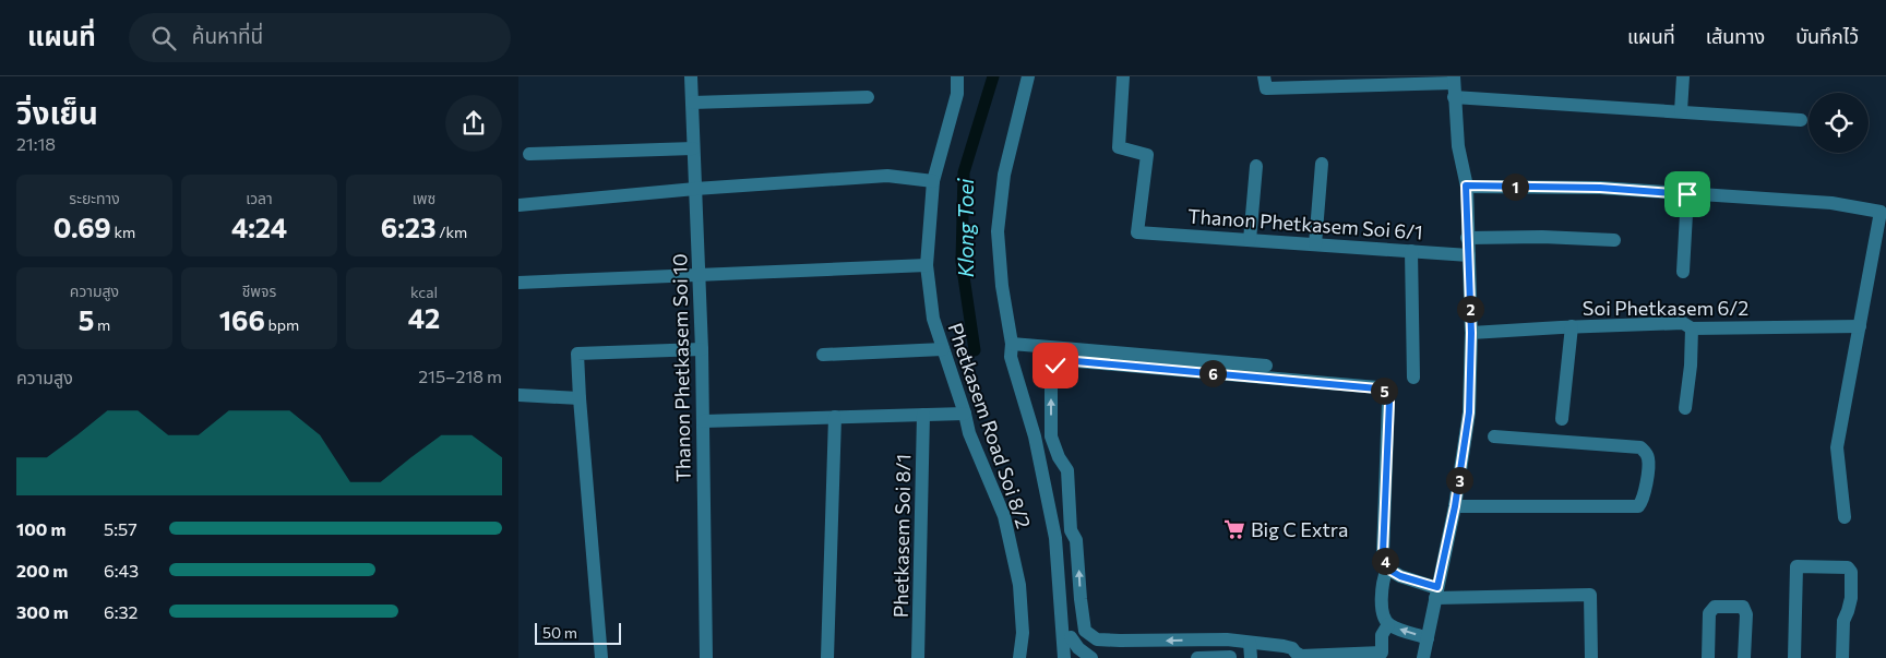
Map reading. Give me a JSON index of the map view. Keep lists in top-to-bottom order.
{
  "streets": {
    "street": [
      "Thanon Phetkasem Soi 6/1",
      "Soi Phetkasem 6/2",
      "Thanon Phetkasem Soi 10",
      "Phetkasem Road Soi 8/2",
      "Phetkasem Soi 8/1"
    ]
  },
  "water": ["Klong Toei"],
  "places": {
    "supermarket": ["Big C Extra"]
  },
  "scale_bar": "50 m",
  "page": {
    "header": "แผนที่",
    "search": "ค้นหาที่นี่",
    "nav": ["แผนที่", "เส้นทาง", "บันทึกไว้"],
    "heading": ["วิ่งเย็น", "21:18"],
    "stats": [
      ["ระยะทาง", "0.69 km"],
      ["เวลา", "4:24"],
      ["เพซ", "6:23 /km"],
      ["ความสูง", "5 m"],
      ["ชีพจร", "166 bpm"],
      ["kcal", "42"]
    ],
    "pins": [
      "1",
      "2",
      "6",
      "5",
      "3",
      "4"
    ],
    "chart": ["ความสูง", "215–218 m"],
    "list": [
      {
        "name": "100 m",
        "note": "5:57"
      },
      {
        "name": "200 m",
        "note": "6:43"
      },
      {
        "name": "300 m",
        "note": "6:32"
      }
    ],
    "scale": "50 m"
  }
}
